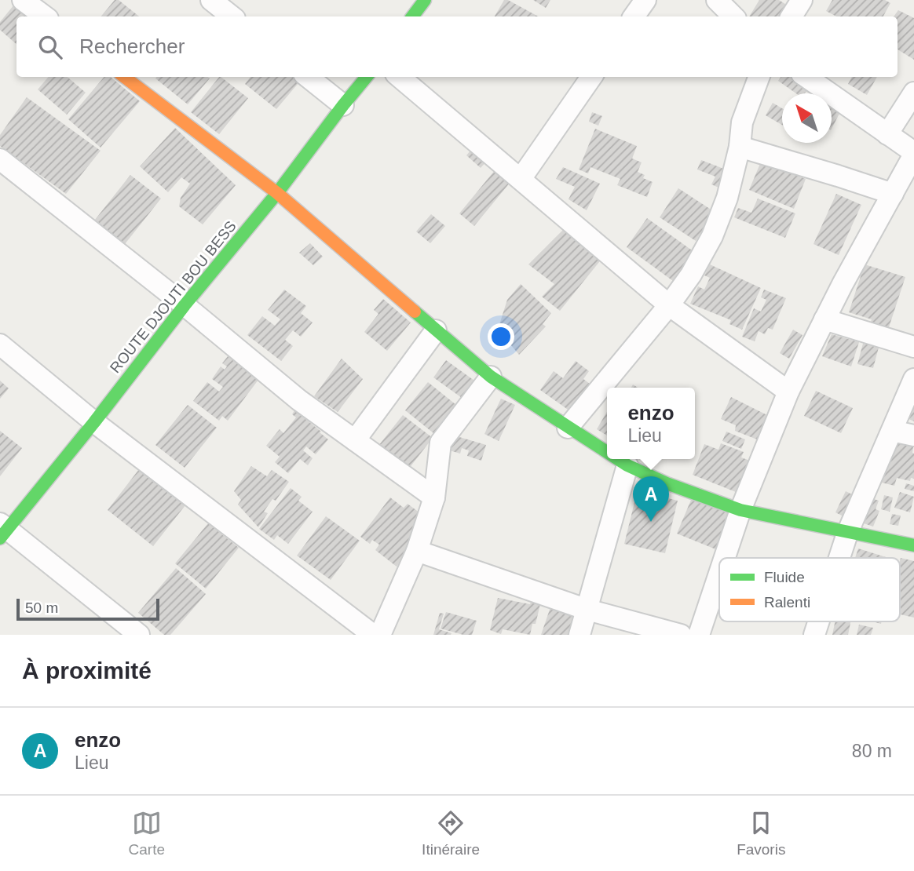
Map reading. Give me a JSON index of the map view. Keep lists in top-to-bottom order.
{
  "streets": {
    "street": ["ROUTE DJOUTI BOU BESS"]
  },
  "legend": ["Fluide", "Ralenti"],
  "scale_bar": "50 m",
  "north": "top left",
  "page": {
    "search": "Rechercher",
    "popup": ["enzo", "Lieu"],
    "pins": "A",
    "scale": "50 m",
    "heading": "À proximité",
    "list": [
      {
        "mark": "A",
        "name": "enzo",
        "note": "Lieu",
        "value": "80 m"
      }
    ],
    "nav": ["Carte", "Itinéraire", "Favoris"]
  }
}
